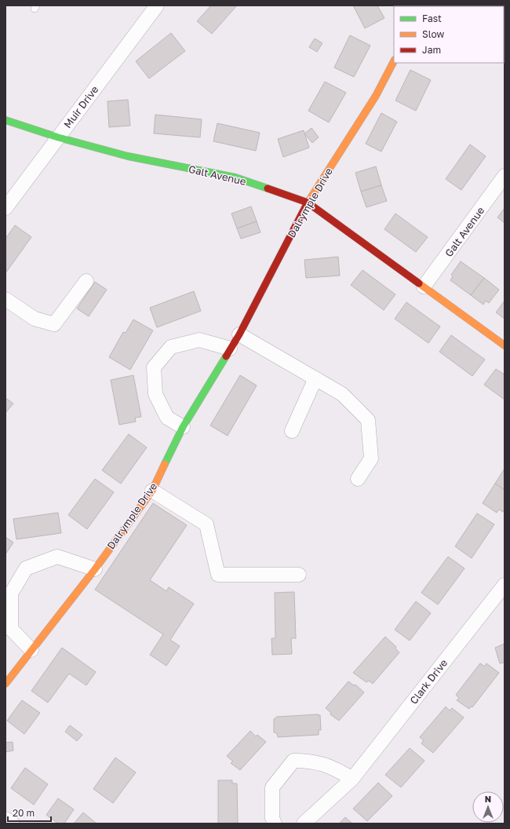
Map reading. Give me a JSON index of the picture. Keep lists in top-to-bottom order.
{
  "streets": {
    "street": [
      "Muir Drive",
      "Galt Avenue",
      "Dalrymple Drive",
      "Clark Drive"
    ]
  },
  "crossings": [
    ["Muir Drive", "Galt Avenue"],
    ["Galt Avenue", "Dalrymple Drive"]
  ],
  "legend": ["Fast", "Slow", "Jam"],
  "scale_bar": "20 m",
  "north": "top"
}
